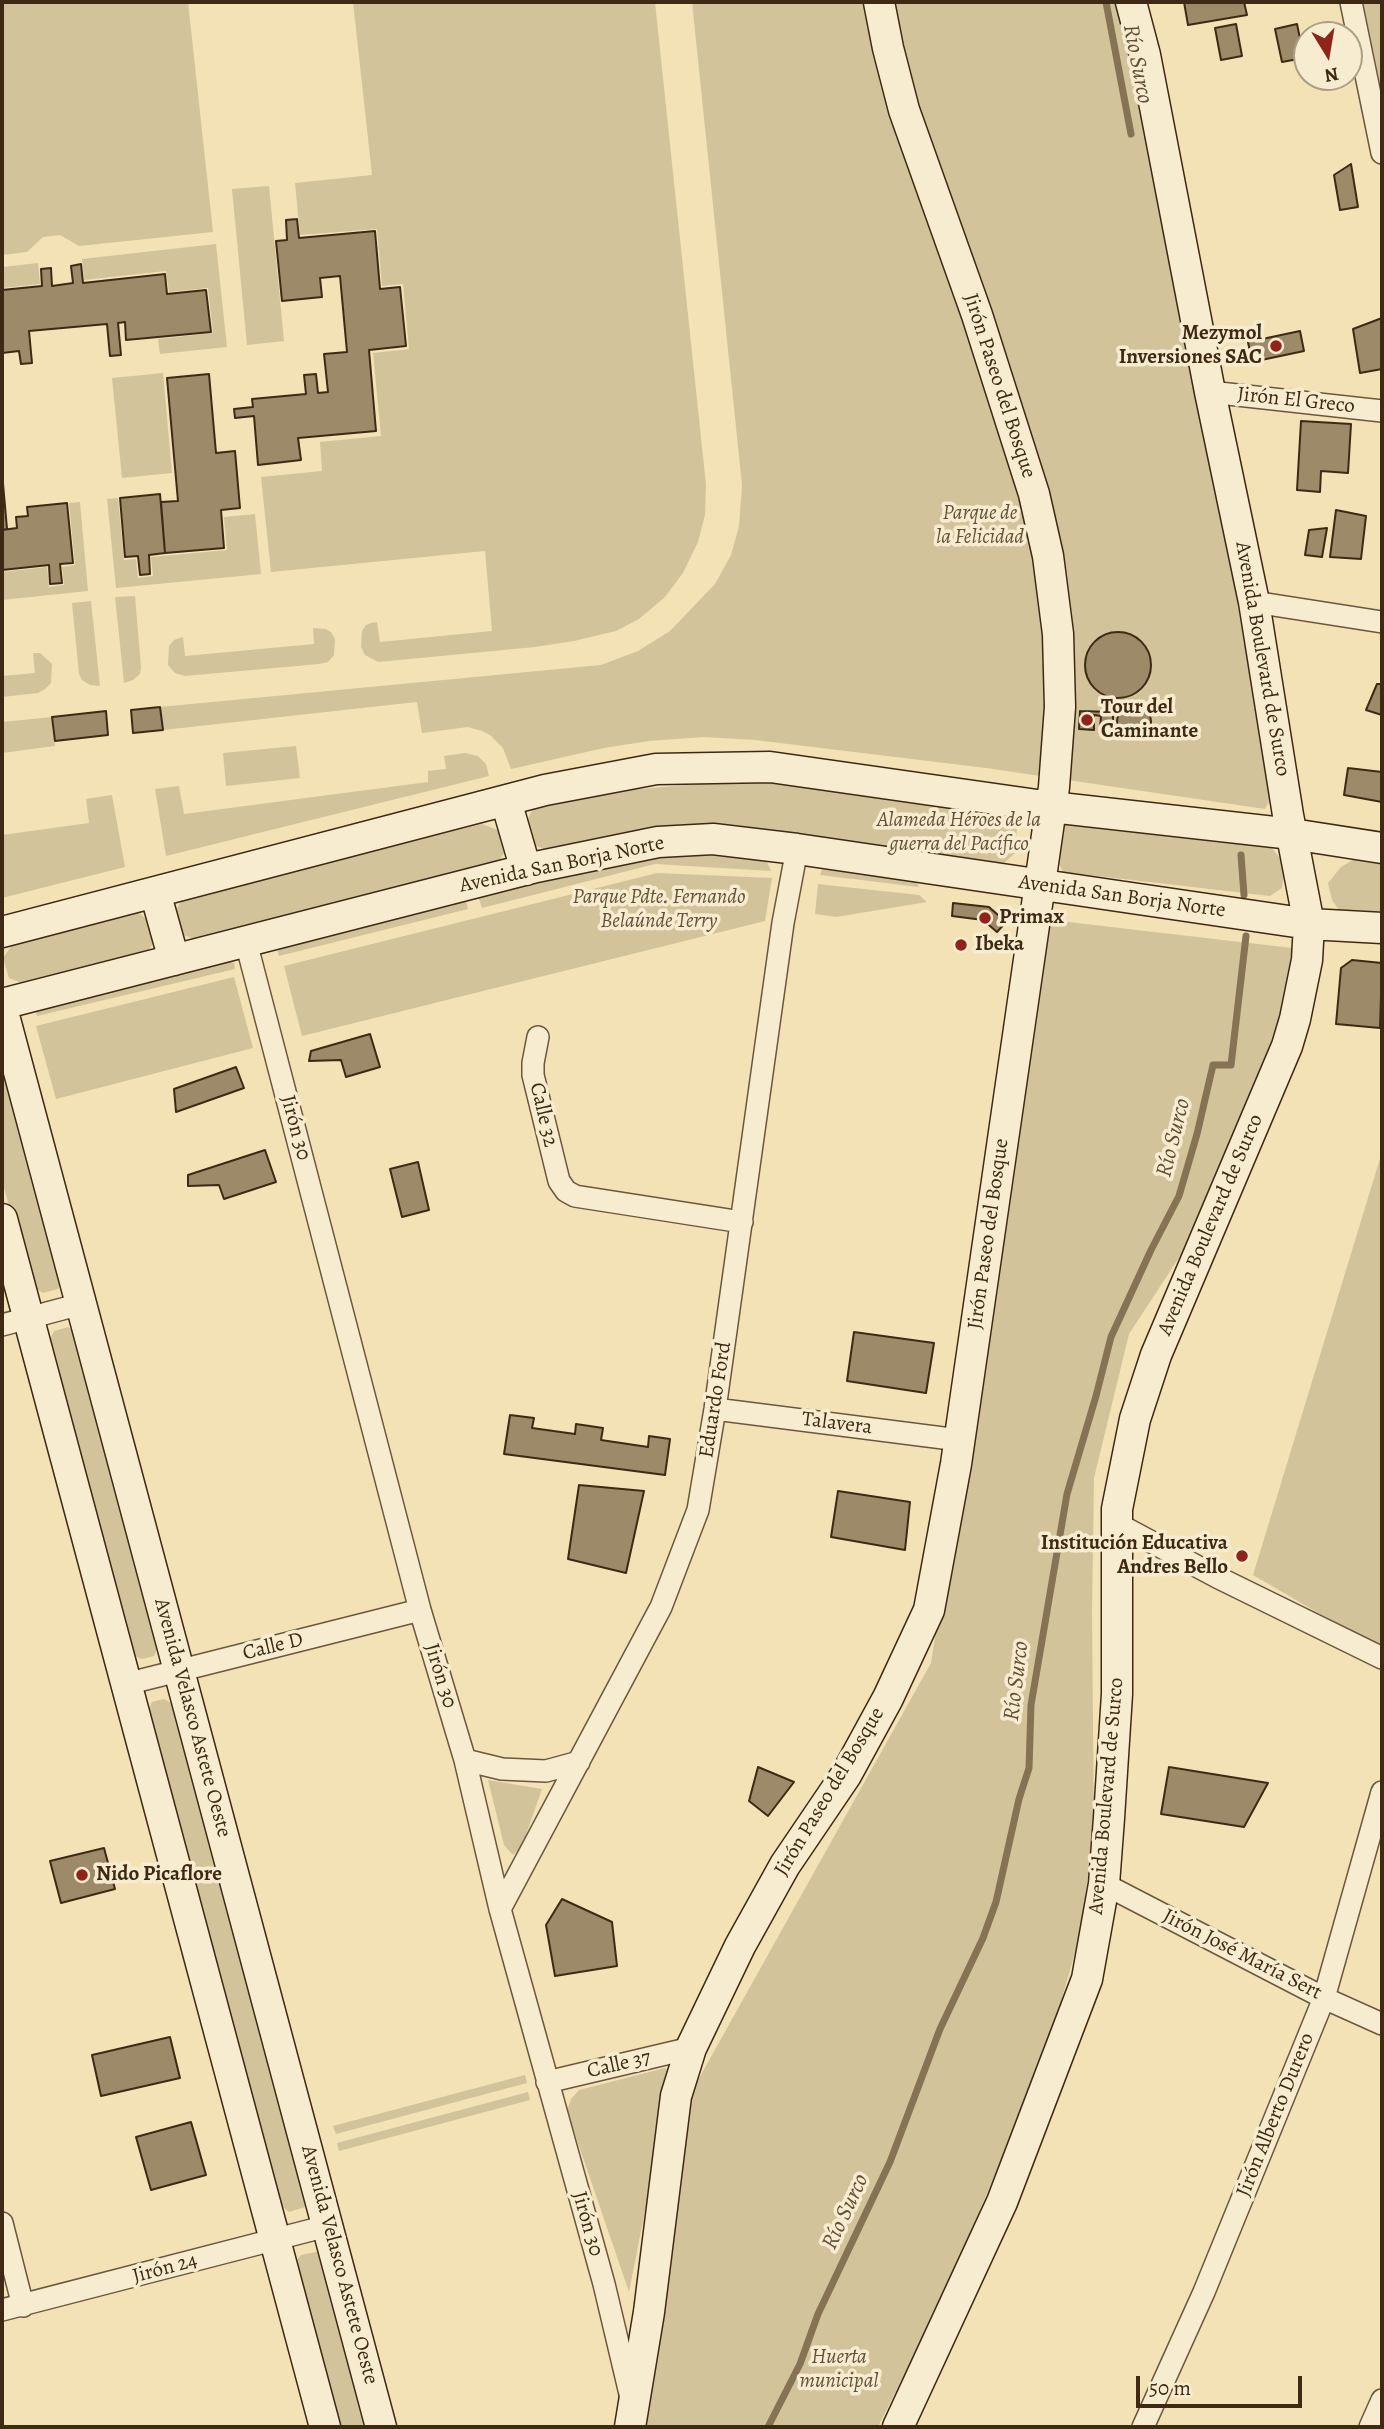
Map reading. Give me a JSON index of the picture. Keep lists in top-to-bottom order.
{
  "streets": {
    "street": [
      "Jirón Paseo del Bosque",
      "Jirón El Greco",
      "Avenida Boulevard de Surco",
      "Avenida San Borja Norte",
      "Calle 32",
      "Jirón 30",
      "Eduardo Ford",
      "Talavera",
      "Calle D",
      "Avenida Velasco Astete Oeste",
      "Jirón José María Sert",
      "Calle 37",
      "Jirón Alberto Durero",
      "Jirón 24"
    ]
  },
  "crossings": [
    ["Jirón Paseo del Bosque", "Avenida San Borja Norte"],
    ["Jirón Paseo del Bosque", "Jirón 30"],
    ["Jirón Paseo del Bosque", "Talavera"],
    ["Jirón Paseo del Bosque", "Calle 37"],
    ["Jirón El Greco", "Avenida Boulevard de Surco"],
    ["Avenida Boulevard de Surco", "Avenida San Borja Norte"],
    ["Avenida Boulevard de Surco", "Jirón José María Sert"],
    ["Avenida San Borja Norte", "Jirón 30"],
    ["Avenida San Borja Norte", "Eduardo Ford"],
    ["Avenida San Borja Norte", "Avenida Velasco Astete Oeste"],
    ["Calle 32", "Eduardo Ford"],
    ["Jirón 30", "Eduardo Ford"],
    ["Jirón 30", "Calle D"],
    ["Jirón 30", "Calle 37"],
    ["Eduardo Ford", "Talavera"],
    ["Calle D", "Avenida Velasco Astete Oeste"],
    ["Avenida Velasco Astete Oeste", "Jirón 24"],
    ["Jirón José María Sert", "Jirón Alberto Durero"]
  ],
  "water": ["Río Surco"],
  "parks": [
    "Parque de la Felicidad",
    "Alameda Héroes de la guerra del Pacífico",
    "Parque Pdte. Fernando Belaúnde Terry",
    "Huerta municipal"
  ],
  "places": [
    "Mezymol Inversiones SAC",
    "Tour del Caminante",
    "Primax",
    "Ibeka",
    "Institución Educativa Andres Bello",
    "Nido Picaflore"
  ],
  "scale_bar": "50 m",
  "north": "bottom"
}
